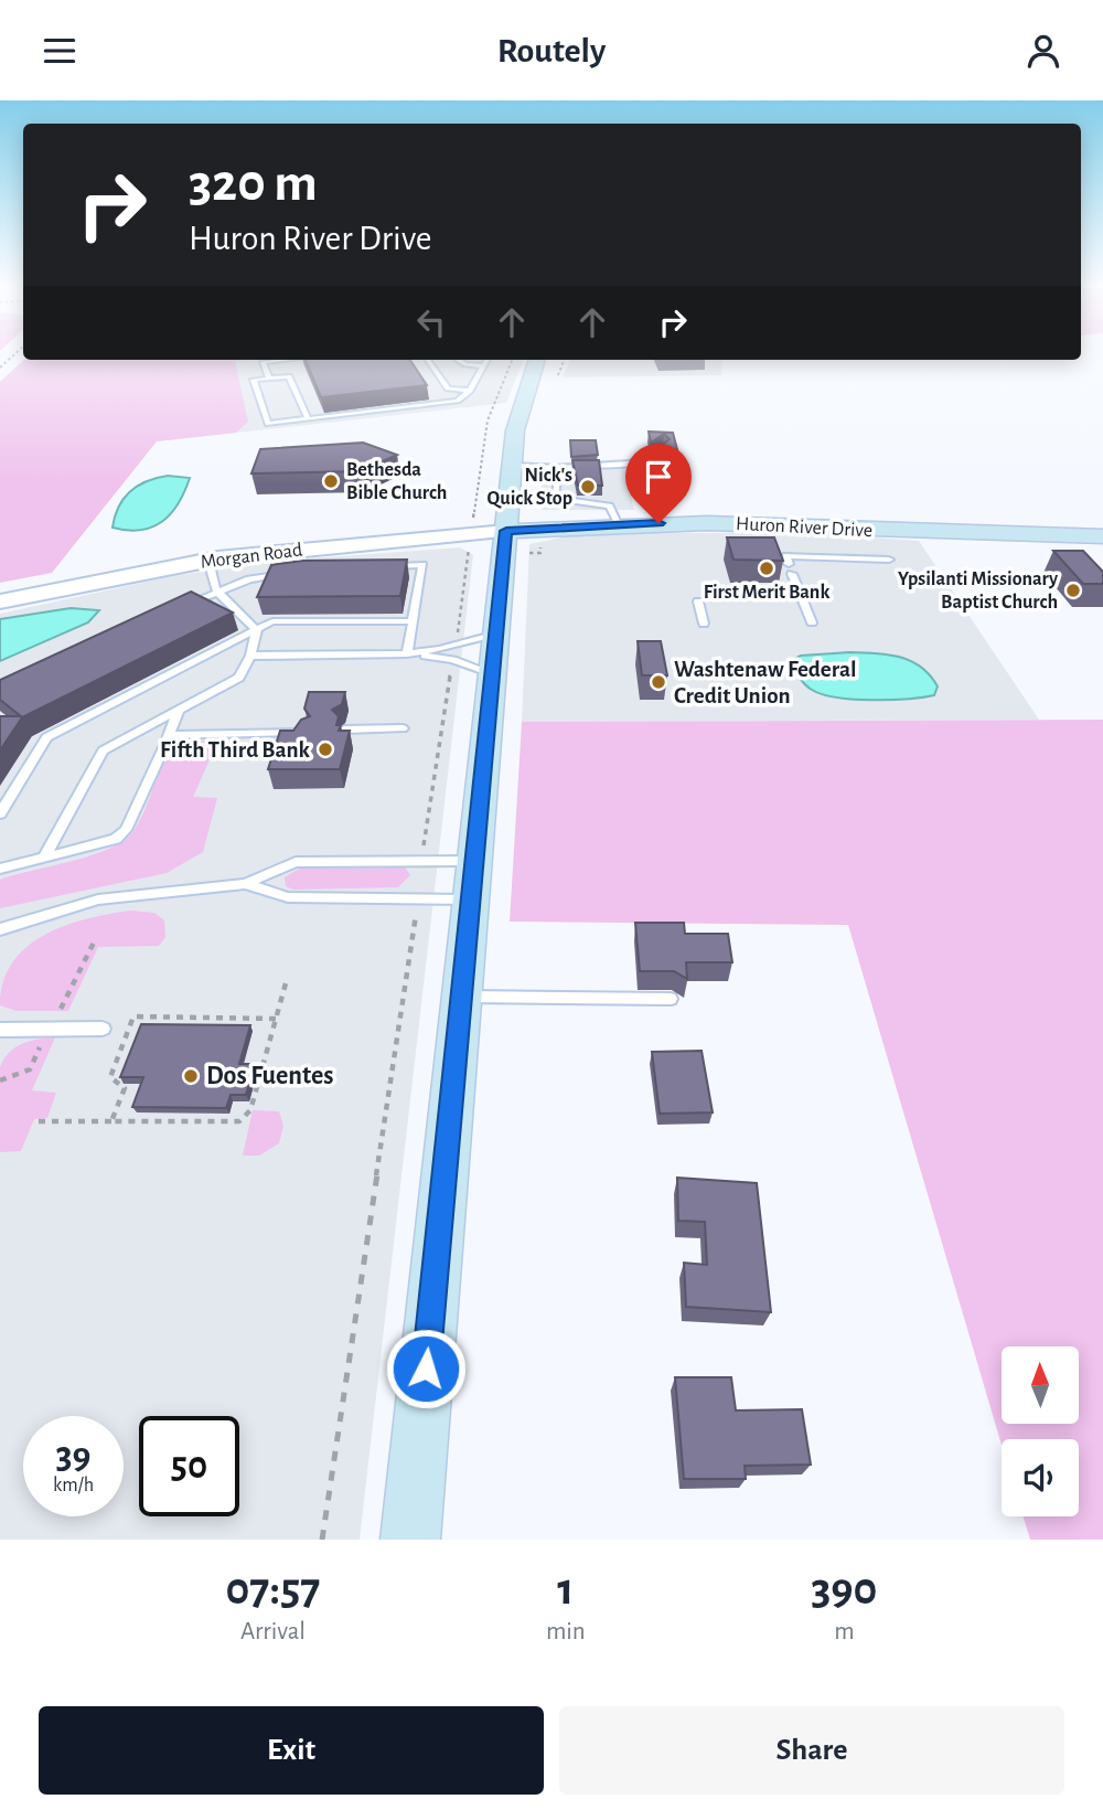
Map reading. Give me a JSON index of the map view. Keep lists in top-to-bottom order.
{
  "streets": {
    "main road": ["Huron River Drive"],
    "street": ["Morgan Road"]
  },
  "crossings": [
    ["Huron River Drive", "Morgan Road"]
  ],
  "places": [
    "Bethesda Bible Church",
    "Nick's Quick Stop",
    "First Merit Bank",
    "Ypsilanti Missionary Baptist Church",
    "Washtenaw Federal Credit Union",
    "Fifth Third Bank",
    "Dos Fuentes"
  ],
  "north": "top",
  "page": {
    "header": "Routely",
    "turn": ["320 m", "Huron River Drive"],
    "speed": "39 km/h",
    "limit": "50",
    "eta": [
      "07:57",
      "Arrival",
      "1",
      "min",
      "390",
      "m"
    ],
    "buttons": ["Exit", "Share"]
  }
}
